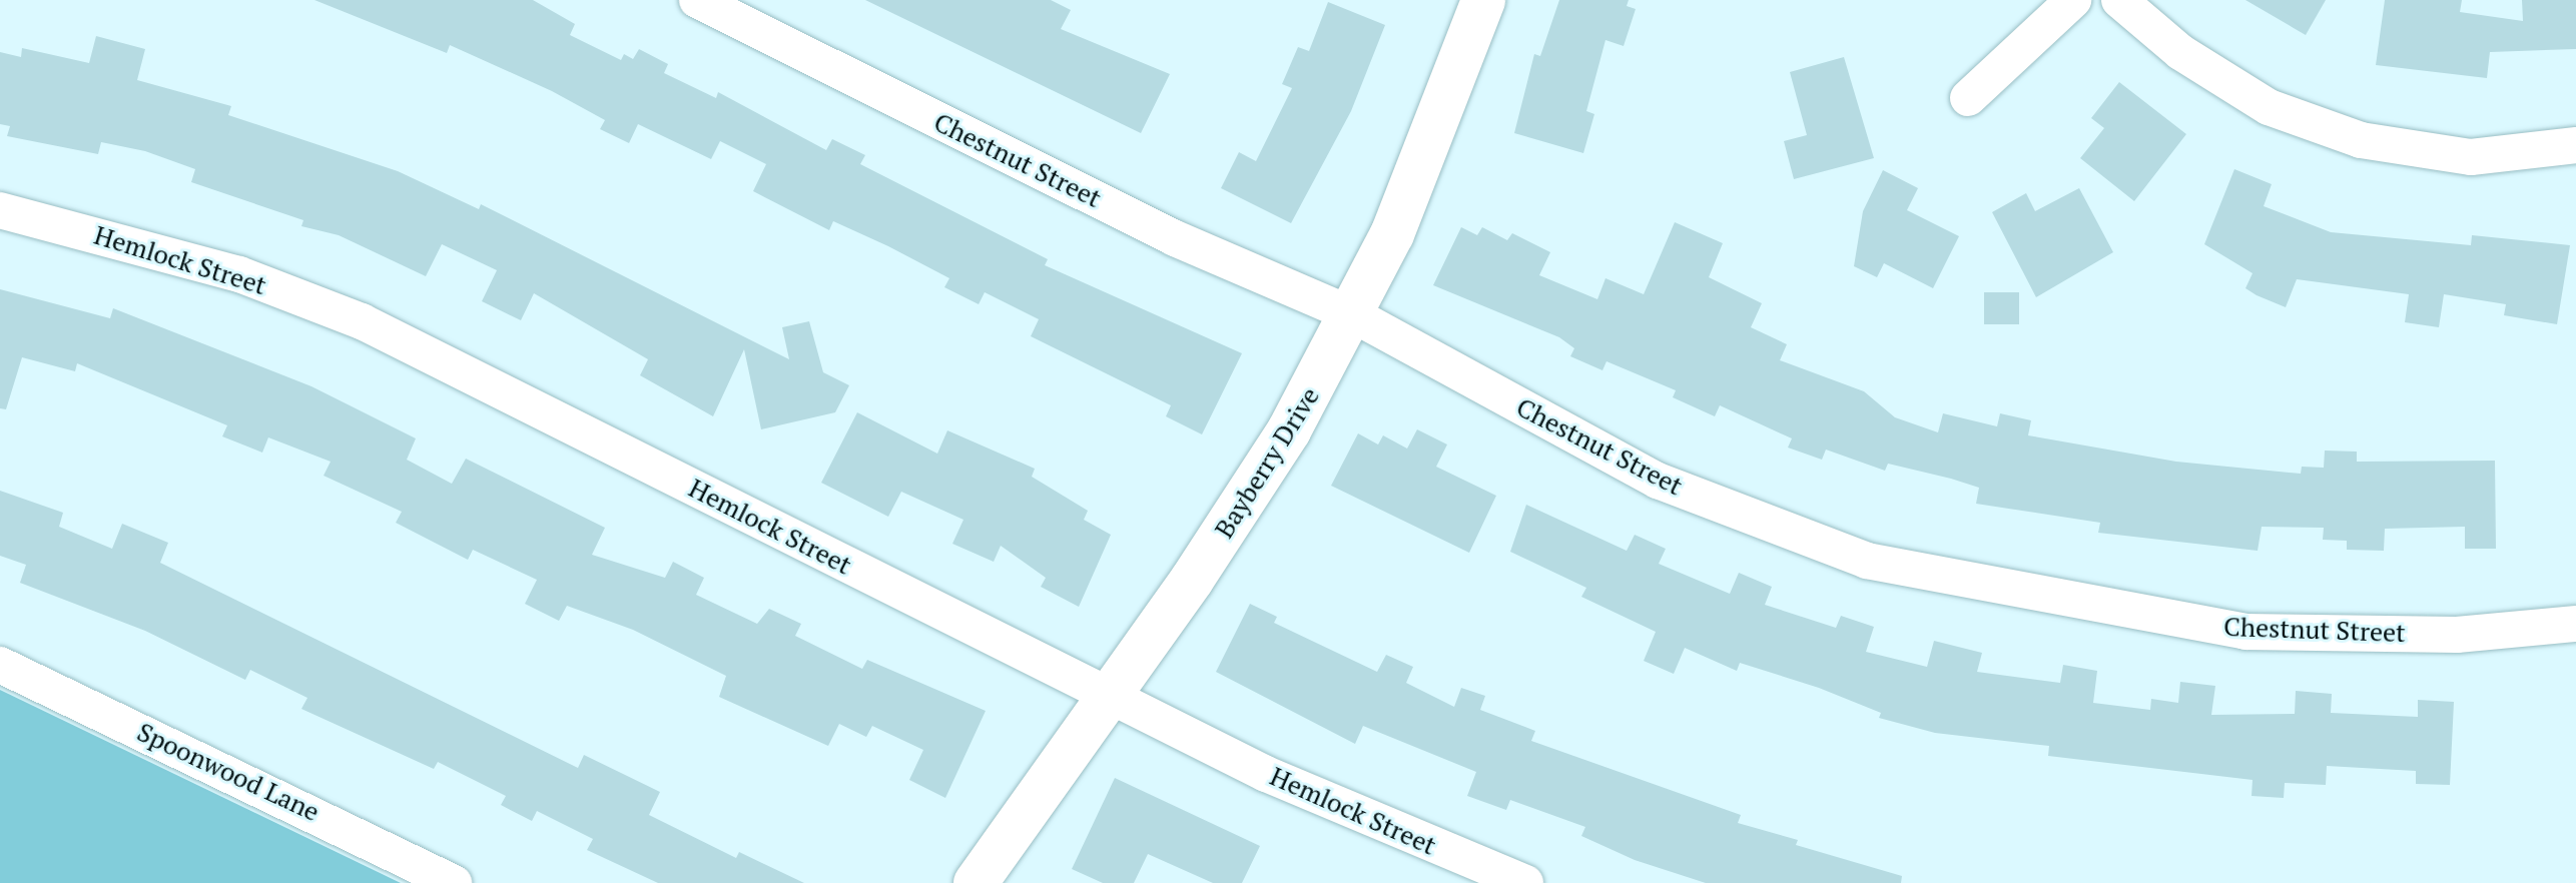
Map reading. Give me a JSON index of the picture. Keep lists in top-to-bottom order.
{
  "streets": {
    "street": [
      "Chestnut Street",
      "Hemlock Street",
      "Bayberry Drive",
      "Spoonwood Lane"
    ]
  },
  "crossings": [
    ["Chestnut Street", "Bayberry Drive"],
    ["Hemlock Street", "Bayberry Drive"]
  ]
}
